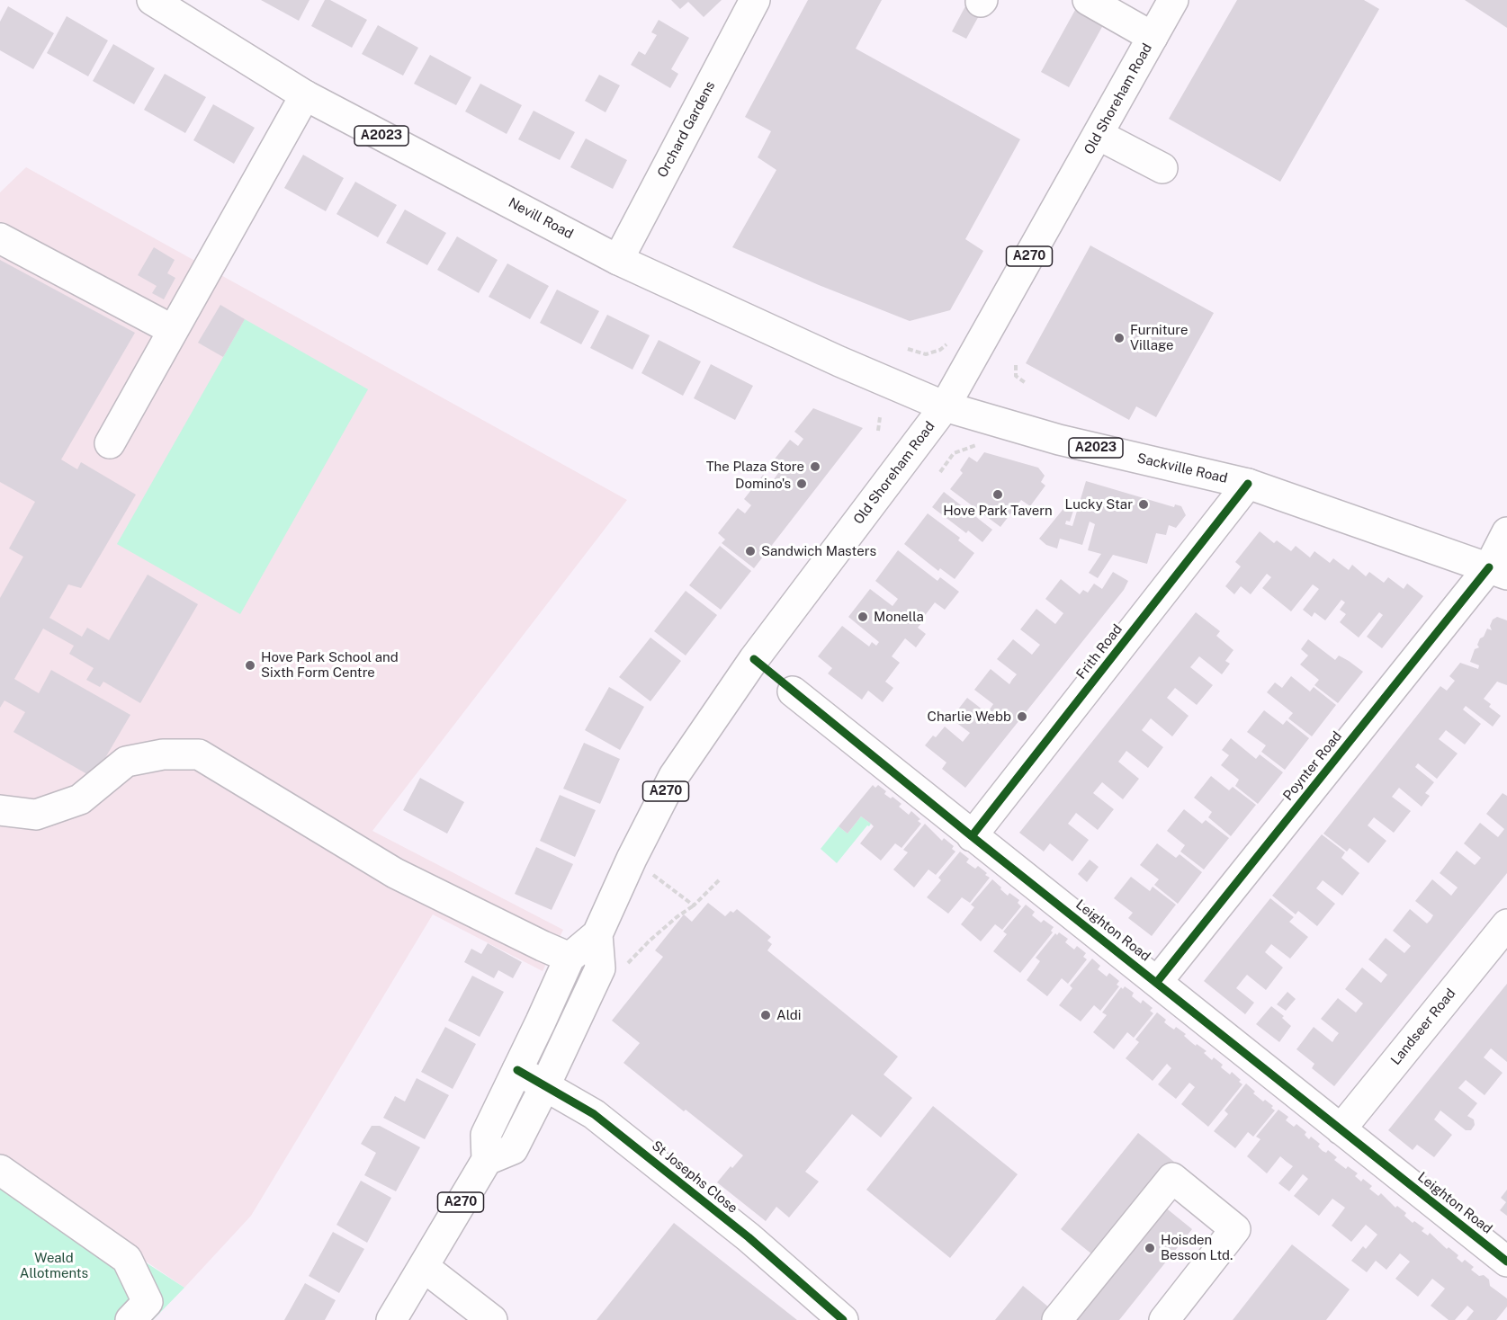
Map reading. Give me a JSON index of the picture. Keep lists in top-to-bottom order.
{
  "streets": {
    "main road": [
      "Old Shoreham Road",
      "Orchard Gardens",
      "A2023",
      "Nevill Road",
      "A270",
      "Sackville Road",
      "Frith Road",
      "Poynter Road",
      "Leighton Road",
      "Landseer Road",
      "St Josephs Close"
    ]
  },
  "crossings": [
    ["Old Shoreham Road", "Nevill Road"],
    ["Old Shoreham Road", "A270"],
    ["Old Shoreham Road", "Sackville Road"],
    ["Old Shoreham Road", "St Josephs Close"],
    ["Orchard Gardens", "Nevill Road"],
    ["Nevill Road", "Sackville Road"],
    ["Sackville Road", "Frith Road"],
    ["Sackville Road", "Poynter Road"],
    ["Frith Road", "Leighton Road"],
    ["Poynter Road", "Leighton Road"],
    ["Leighton Road", "Landseer Road"]
  ],
  "parks": ["Weald Allotments"],
  "places": [
    "Furniture Village",
    "The Plaza Store",
    "Domino's",
    "Hove Park Tavern",
    "Lucky Star",
    "Sandwich Masters",
    "Monella",
    "Hove Park School and Sixth Form Centre",
    "Charlie Webb",
    "Aldi",
    "Hoisden Besson Ltd."
  ]
}
